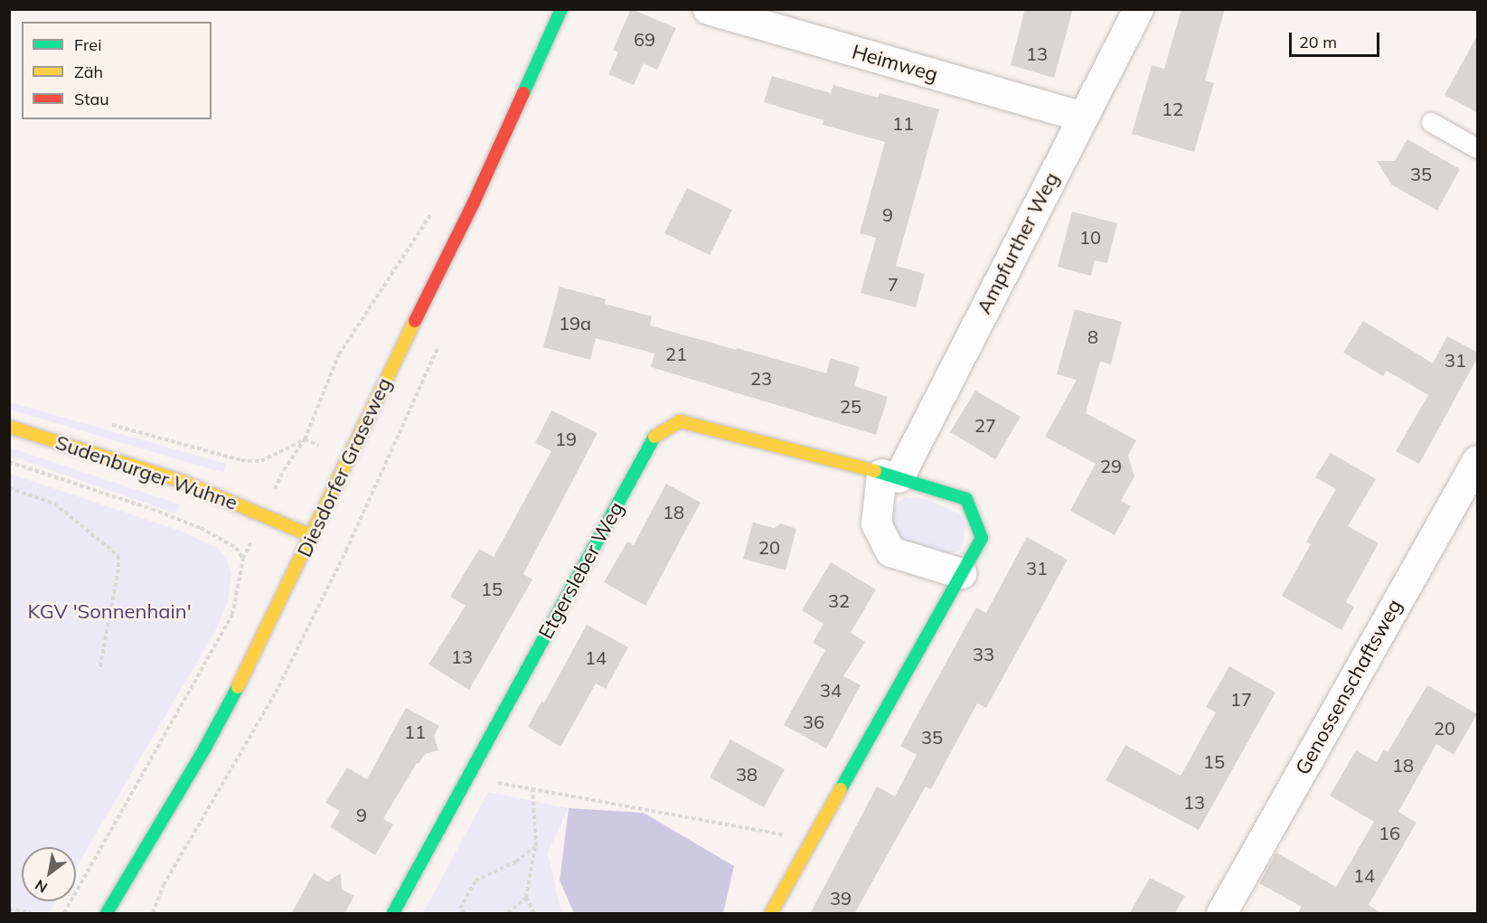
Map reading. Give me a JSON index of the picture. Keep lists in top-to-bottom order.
{
  "streets": {
    "street": [
      "Heimweg",
      "Ampfurther Weg",
      "Diesdorfer Graseweg",
      "Sudenburger Wuhne",
      "Etgersleber Weg",
      "Genossenschaftsweg"
    ]
  },
  "crossings": [
    ["Heimweg", "Ampfurther Weg"],
    ["Ampfurther Weg", "Etgersleber Weg"],
    ["Diesdorfer Graseweg", "Sudenburger Wuhne"]
  ],
  "parks": ["KGV 'Sonnenhain'"],
  "house_numbers": [
    "69",
    "13",
    "12",
    "11",
    "35",
    "9",
    "10",
    "7",
    "19a",
    "8",
    "21",
    "31",
    "23",
    "25",
    "27",
    "19",
    "29",
    "18",
    "20",
    "31",
    "15",
    "32",
    "33",
    "13",
    "14",
    "34",
    "17",
    "36",
    "20",
    "11",
    "35",
    "15",
    "18",
    "38",
    "13",
    "9",
    "16",
    "14",
    "39"
  ],
  "legend": ["Frei", "Zäh", "Stau"],
  "scale_bar": "20 m",
  "north": "bottom left"
}
